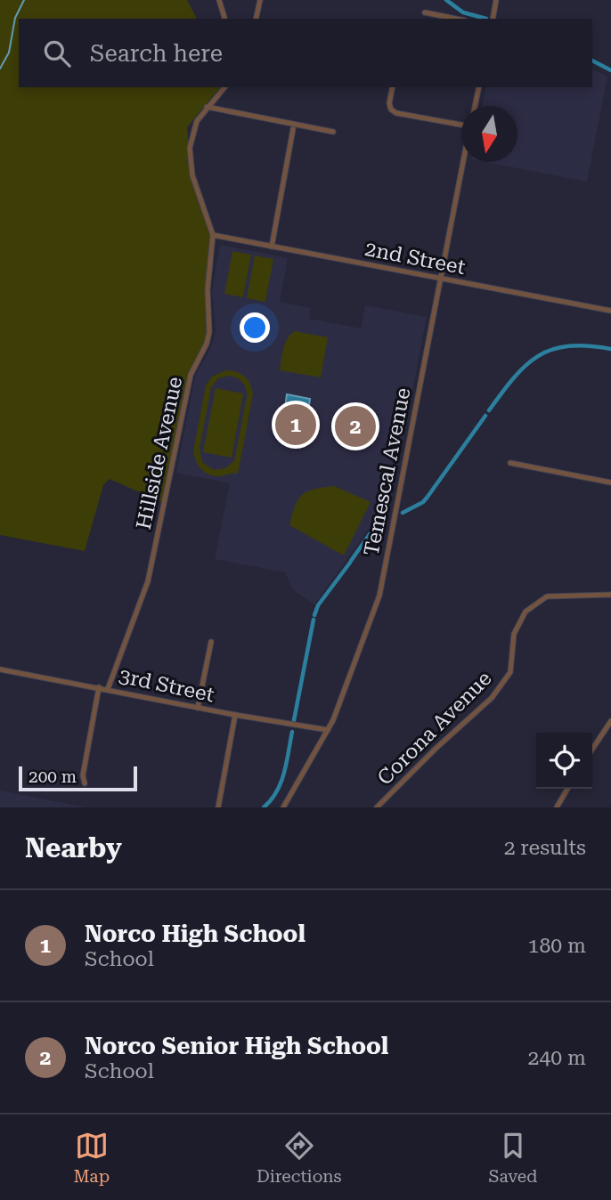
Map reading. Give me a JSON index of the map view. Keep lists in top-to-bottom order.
{
  "streets": {
    "street": [
      "2nd Street",
      "Hillside Avenue",
      "Temescal Avenue",
      "3rd Street",
      "Corona Avenue"
    ]
  },
  "crossings": [
    ["2nd Street", "Hillside Avenue"],
    ["2nd Street", "Temescal Avenue"],
    ["Hillside Avenue", "3rd Street"],
    ["Temescal Avenue", "3rd Street"]
  ],
  "scale_bar": "200 m",
  "north": "bottom",
  "page": {
    "search": "Search here",
    "pins": ["1", "2"],
    "scale": "200 m",
    "heading": ["Nearby", "2 results"],
    "list": [
      {
        "mark": "1",
        "name": "Norco High School",
        "note": "School",
        "value": "180 m"
      },
      {
        "mark": "2",
        "name": "Norco Senior High School",
        "note": "School",
        "value": "240 m"
      }
    ],
    "nav": ["Map", "Directions", "Saved"]
  }
}
